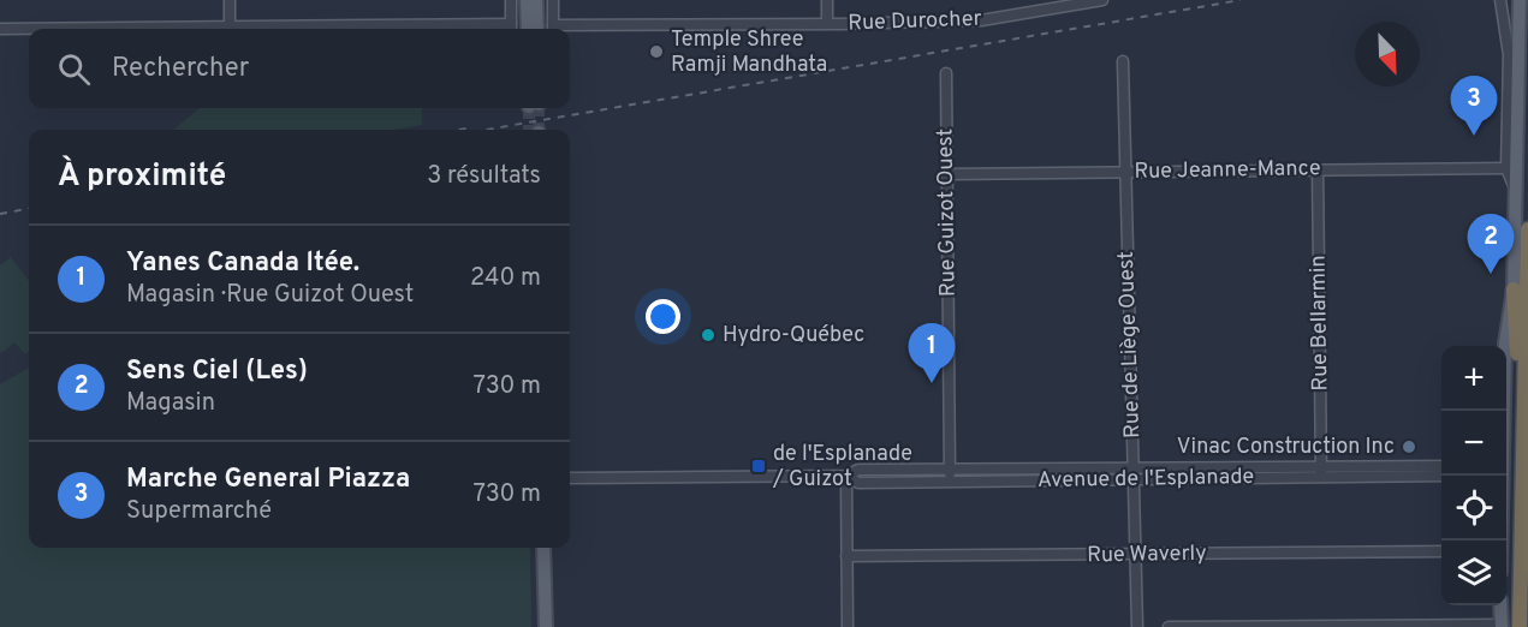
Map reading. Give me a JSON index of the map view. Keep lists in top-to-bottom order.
{
  "streets": {
    "street": [
      "Rue Durocher",
      "Rue Jeanne-Mance",
      "Rue Guizot Ouest",
      "Rue Bellarmin",
      "Rue de Liège Ouest",
      "Avenue de l'Esplanade",
      "Rue Waverly"
    ]
  },
  "crossings": [
    ["Rue Jeanne-Mance", "Rue Guizot Ouest"],
    ["Rue Jeanne-Mance", "Rue Bellarmin"],
    ["Rue Jeanne-Mance", "Rue de Liège Ouest"],
    ["Rue Guizot Ouest", "Avenue de l'Esplanade"],
    ["Rue Bellarmin", "Avenue de l'Esplanade"],
    ["Rue de Liège Ouest", "Avenue de l'Esplanade"],
    ["Rue de Liège Ouest", "Rue Waverly"]
  ],
  "places": {
    "other": ["Temple Shree Ramji Mandhata", "Hydro-Québec", "Vinac Construction Inc"],
    "transit": ["de l'Esplanade / Guizot"]
  },
  "north": "bottom right",
  "page": {
    "search": "Rechercher",
    "pins": ["3", "2", "1"],
    "heading": ["À proximité", "3 résultats"],
    "list": [
      {
        "mark": "1",
        "name": "Yanes Canada ltée.",
        "note": "Magasin · Rue Guizot Ouest",
        "value": "240 m"
      },
      {
        "mark": "2",
        "name": "Sens Ciel (Les)",
        "note": "Magasin",
        "value": "730 m"
      },
      {
        "mark": "3",
        "name": "Marche General Piazza",
        "note": "Supermarché",
        "value": "730 m"
      }
    ],
    "map_buttons": ["+", "−"]
  }
}
